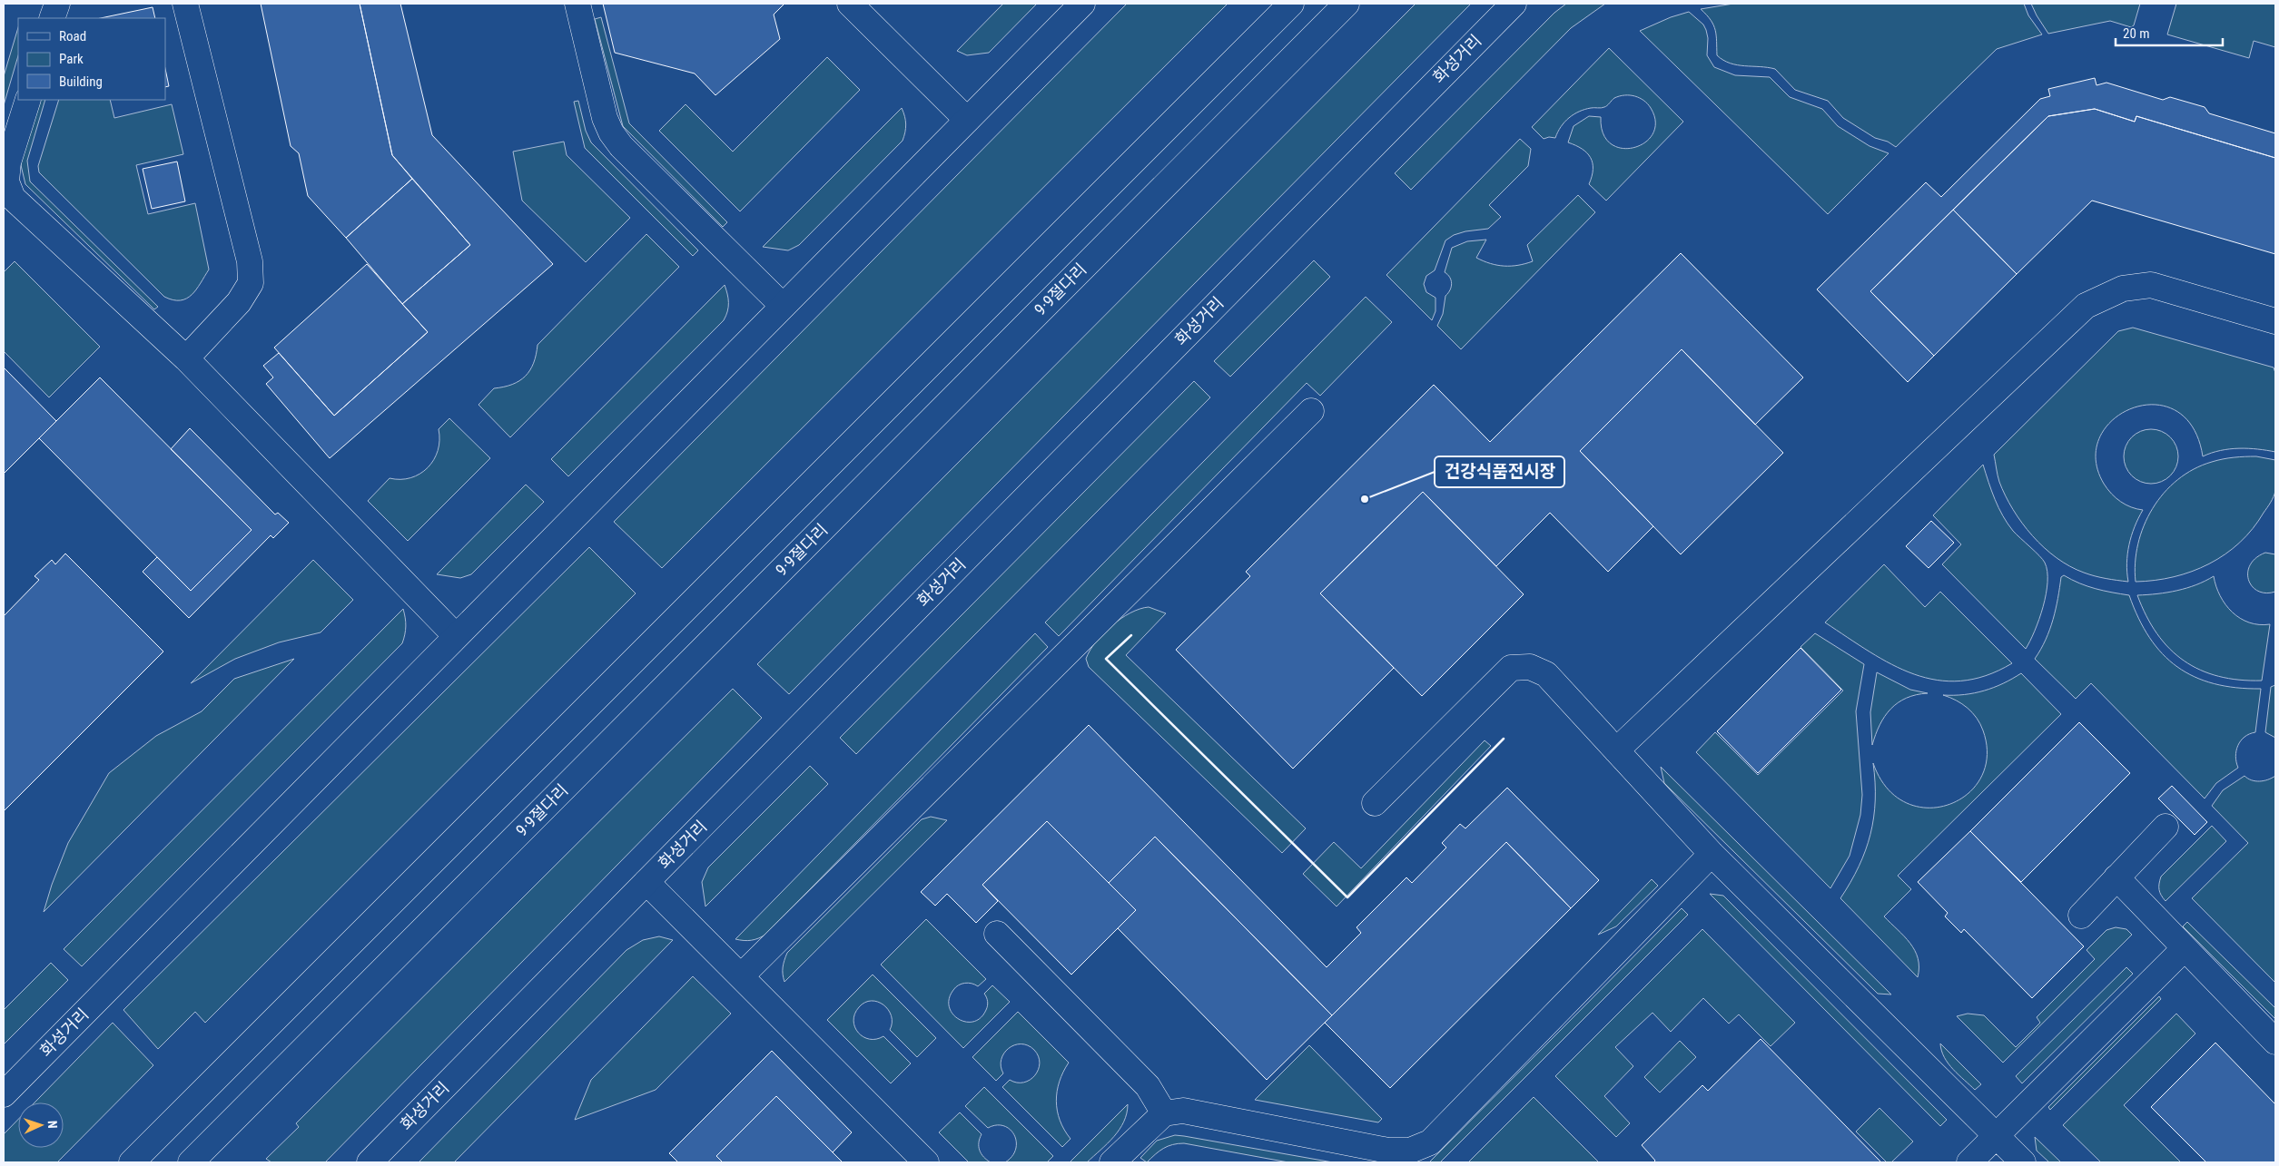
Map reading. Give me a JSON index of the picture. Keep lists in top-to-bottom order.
{
  "streets": {
    "main road": ["화성거리", "9·9절다리"]
  },
  "places": ["건강식품전시장"],
  "legend": ["Road", "Park", "Building"],
  "scale_bar": "20 m",
  "north": "right"
}
